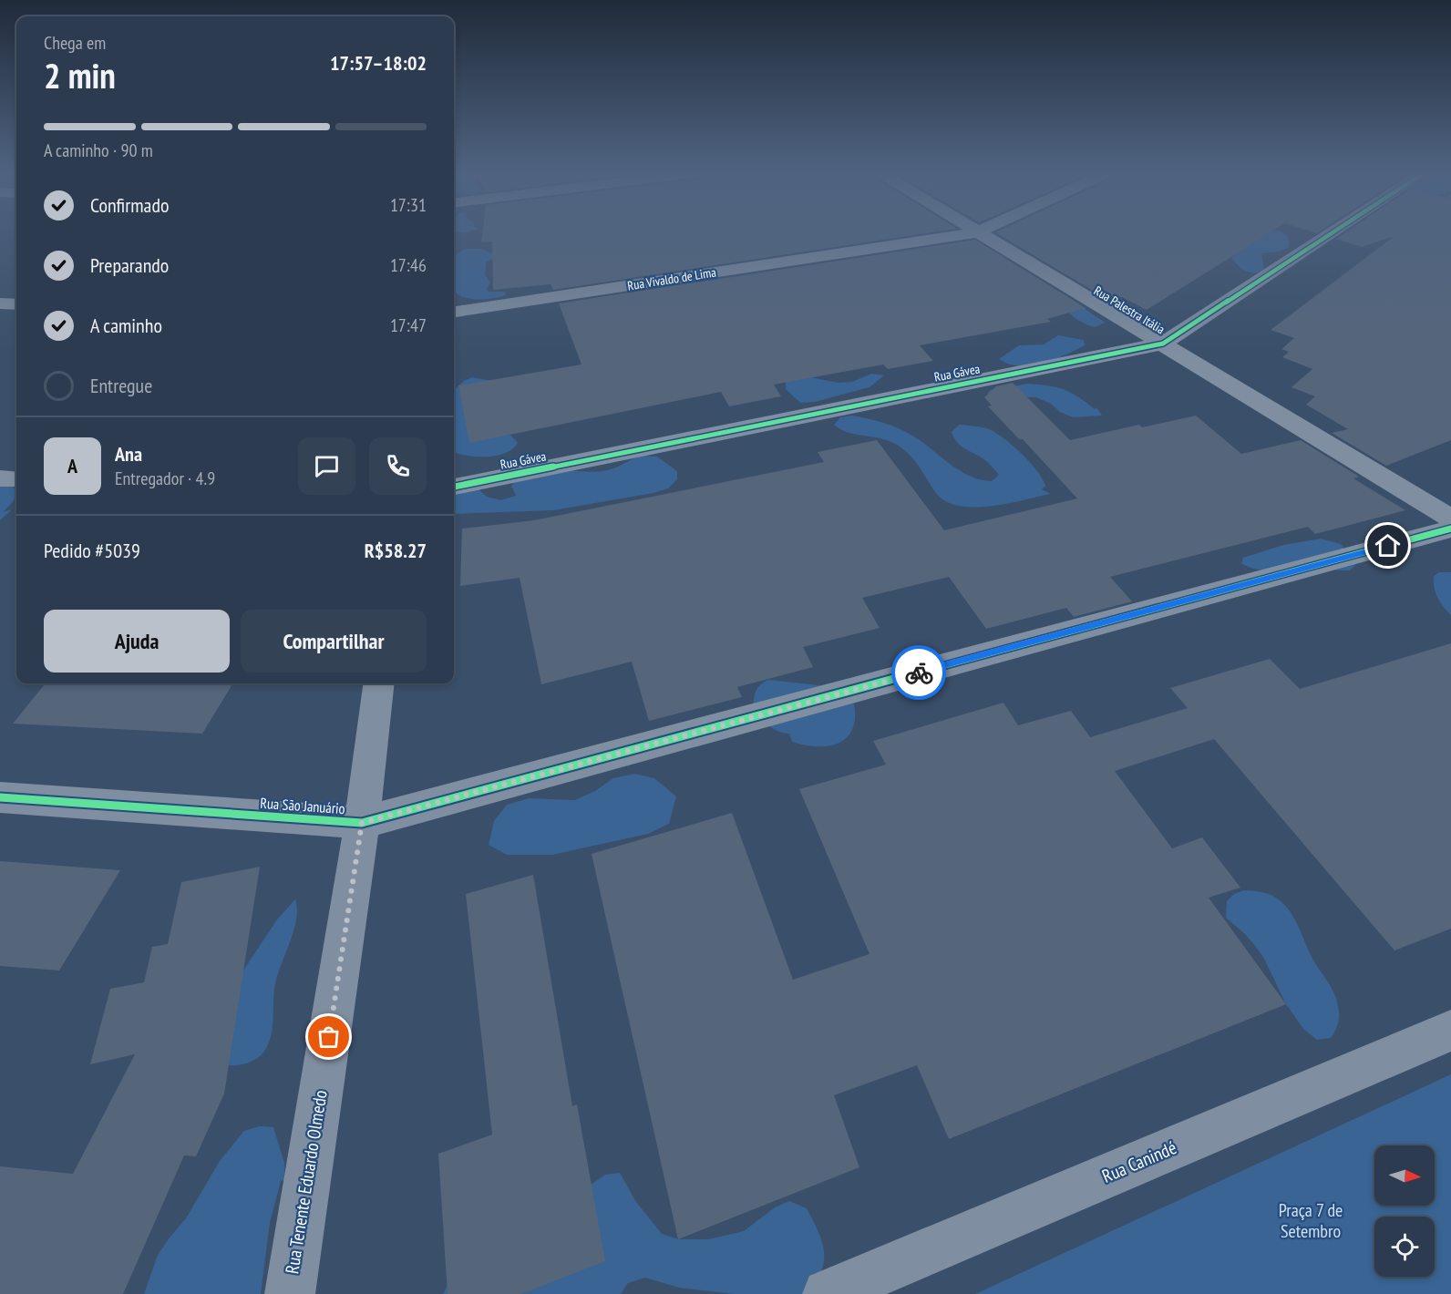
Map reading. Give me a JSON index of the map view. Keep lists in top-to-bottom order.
{
  "streets": {
    "street": [
      "Rua Vivaldo de Lima",
      "Rua Palestra Itália",
      "Rua Gávea",
      "Rua São Januário",
      "Rua Canindé",
      "Rua Tenente Eduardo Olmedo"
    ]
  },
  "crossings": [
    ["Rua Palestra Itália", "Rua Gávea"],
    ["Rua São Januário", "Rua Tenente Eduardo Olmedo"]
  ],
  "parks": ["Praça 7 de Setembro"],
  "north": "right",
  "page": {
    "heading": ["2 min", "Chega em", "17:57–18:02"],
    "panel": [
      "Ana",
      "Entregador · 4.9",
      "Pedido #5039",
      "R$58.27"
    ],
    "bar": "A caminho · 90 m",
    "list": [
      ["Confirmado", "17:31"],
      ["Preparando", "17:46"],
      ["A caminho", "17:47"],
      "Entregue"
    ],
    "round": "A",
    "buttons": ["Ajuda", "Compartilhar"]
  }
}
